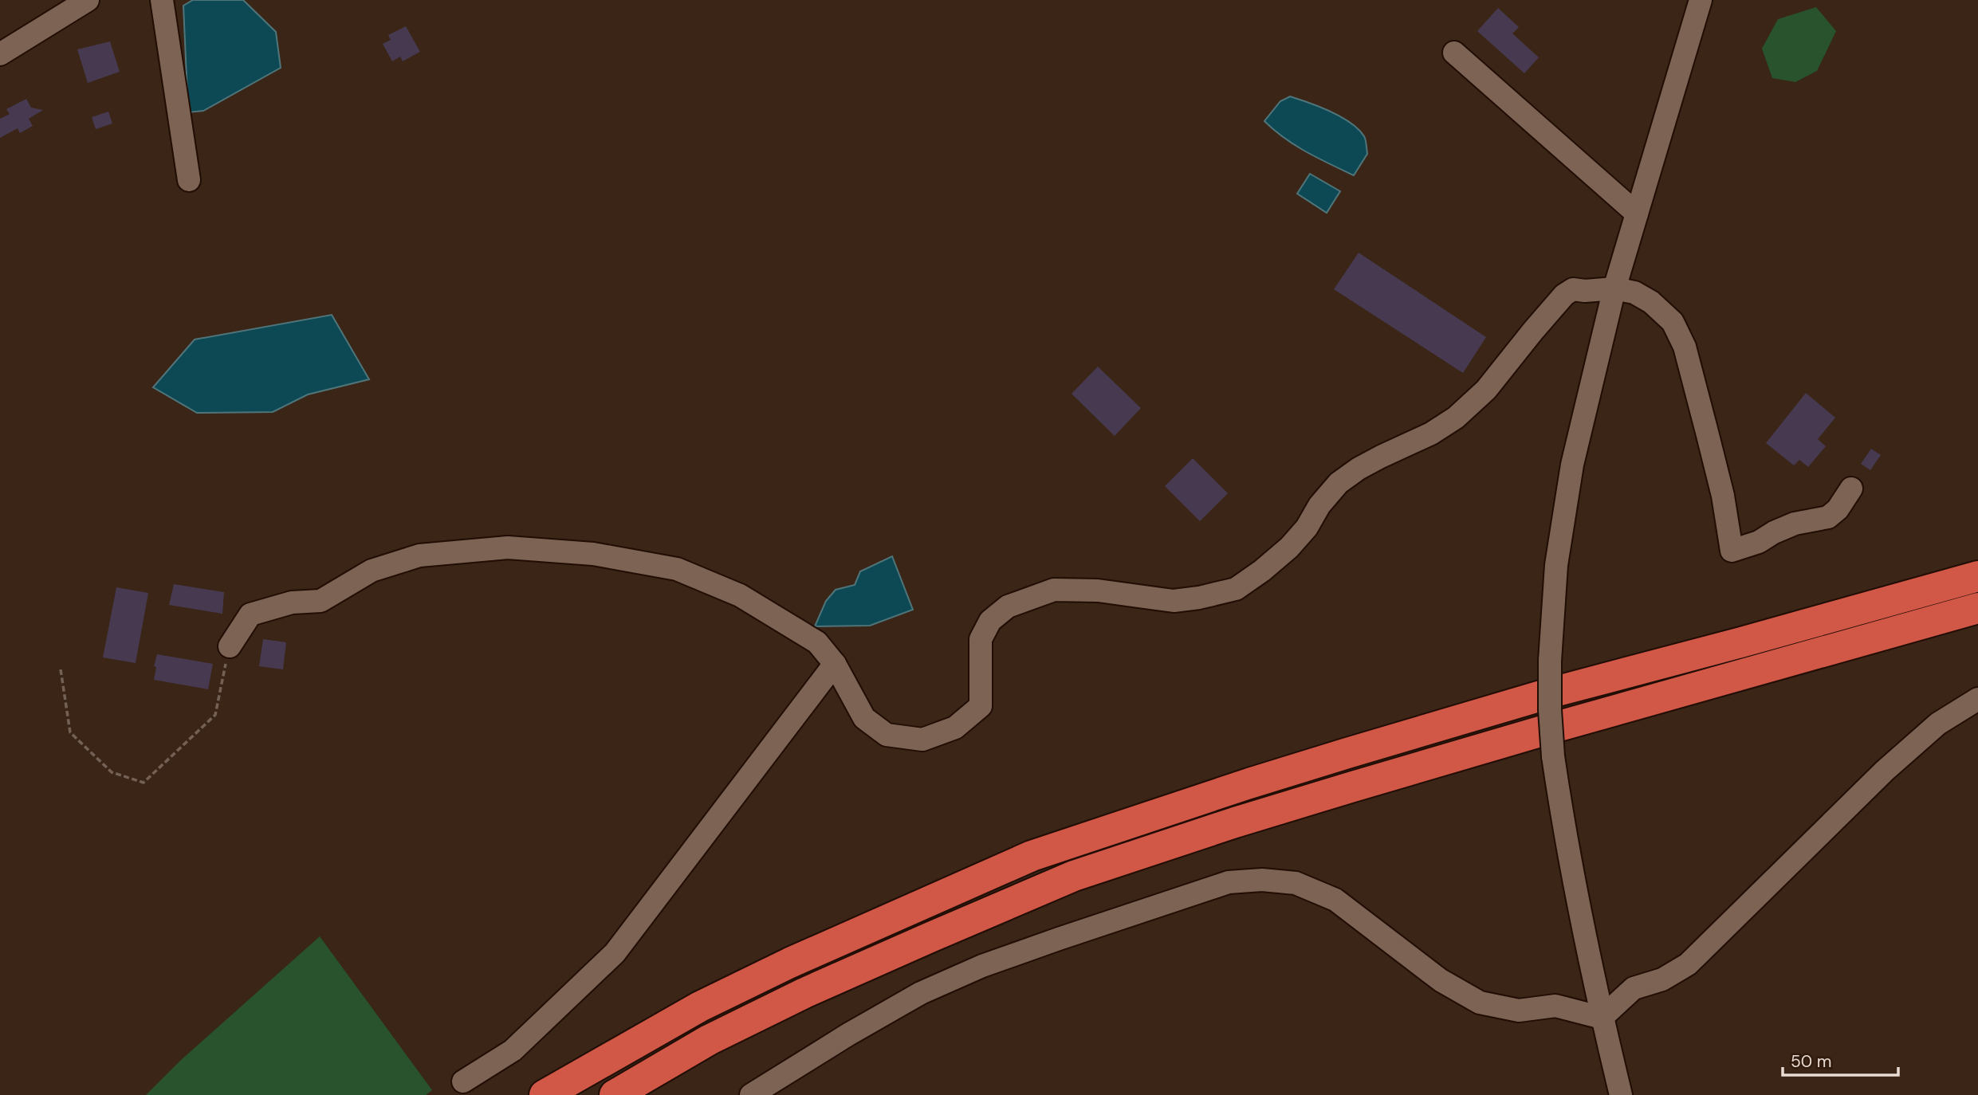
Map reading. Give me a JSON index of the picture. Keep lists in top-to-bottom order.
{
  "scale_bar": "50 m"
}
